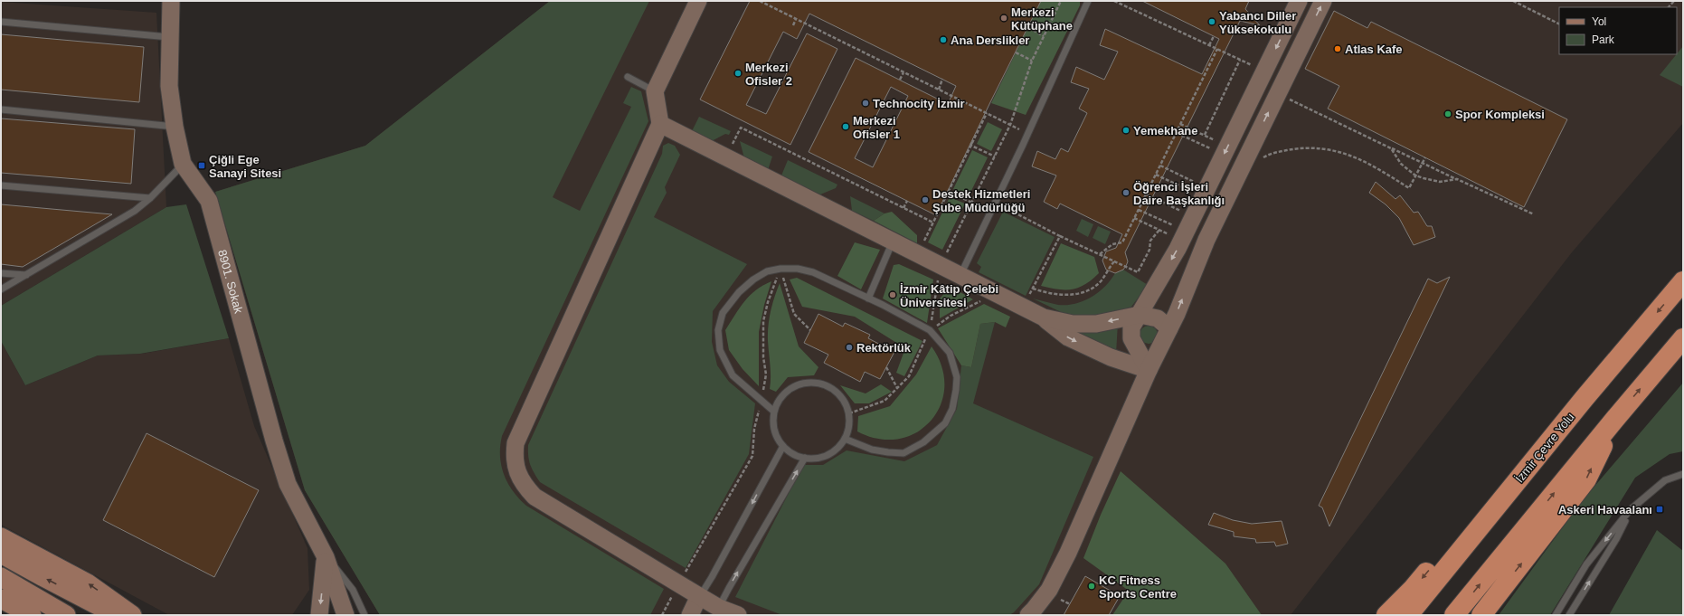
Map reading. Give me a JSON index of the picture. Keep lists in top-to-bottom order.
{
  "streets": {
    "highway": ["İzmir Çevre Yolu"],
    "street": ["8901. Sokak"]
  },
  "places": {
    "other": [
      "Merkezi Kütüphane",
      "Yabancı Diller Yüksekokulu",
      "Ana Derslikler",
      "Atlas Kafe",
      "Merkezi Ofisler 2",
      "Technocity İzmir",
      "Spor Kompleksi",
      "Merkezi Ofisler 1",
      "Yemekhane",
      "Öğrenci İşleri Daire Başkanlığı",
      "Destek Hizmetleri Şube Müdürlüğü",
      "İzmir Kâtip Çelebi Üniversitesi",
      "Rektörlük",
      "KC Fitness Sports Centre"
    ],
    "transit": ["Çiğli Ege Sanayi Sitesi", "Askeri Havaalanı"]
  },
  "legend": ["Yol", "Park"]
}
